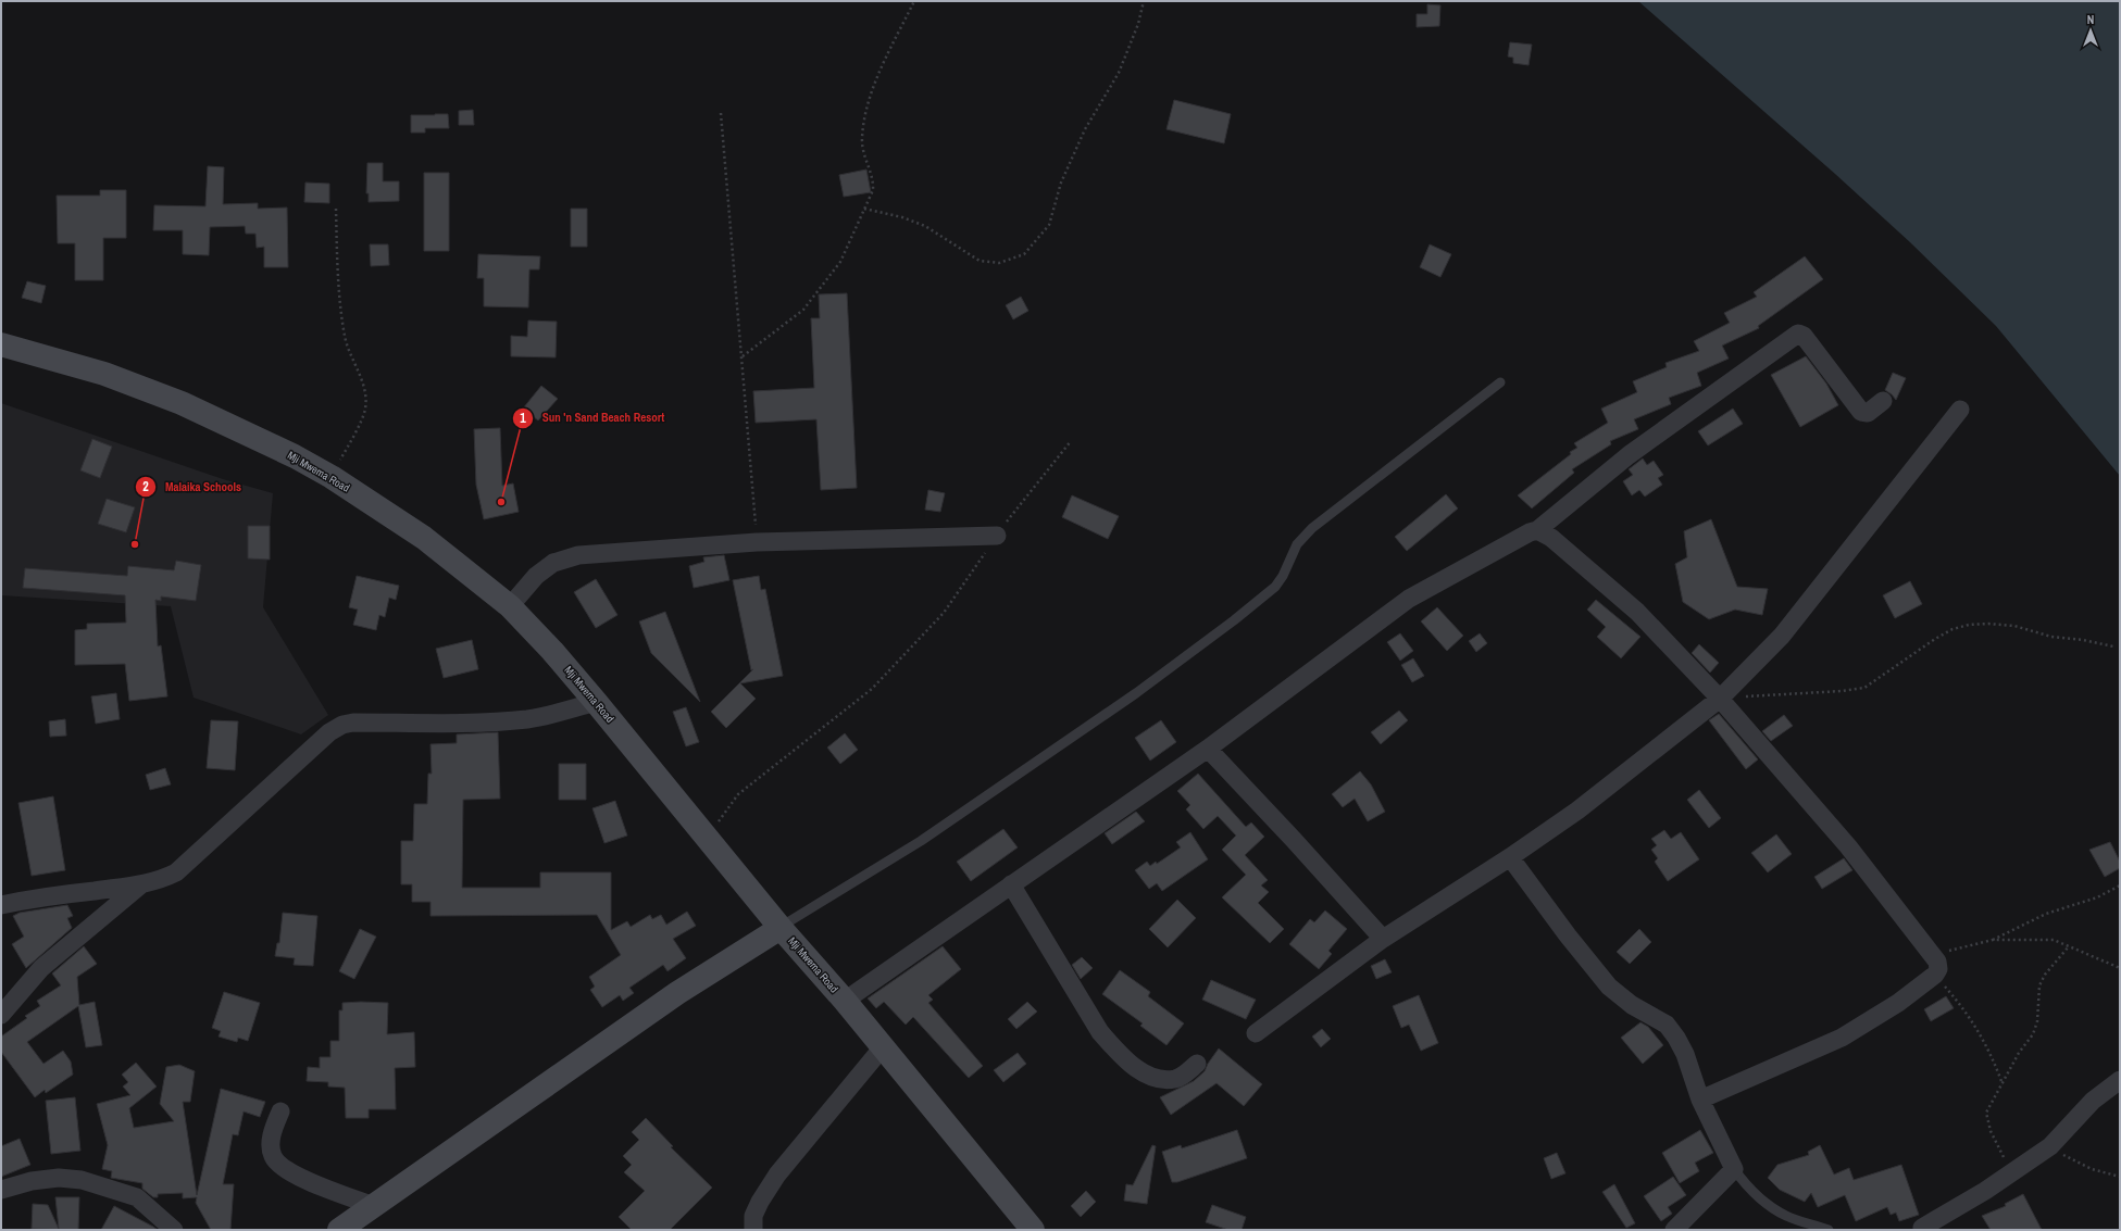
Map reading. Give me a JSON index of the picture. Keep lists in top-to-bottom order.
{
  "streets": {
    "main road": ["Mji Mwema Road"]
  },
  "places": ["Sun 'n Sand Beach Resort", "Malaika Schools"],
  "north": "top"
}
